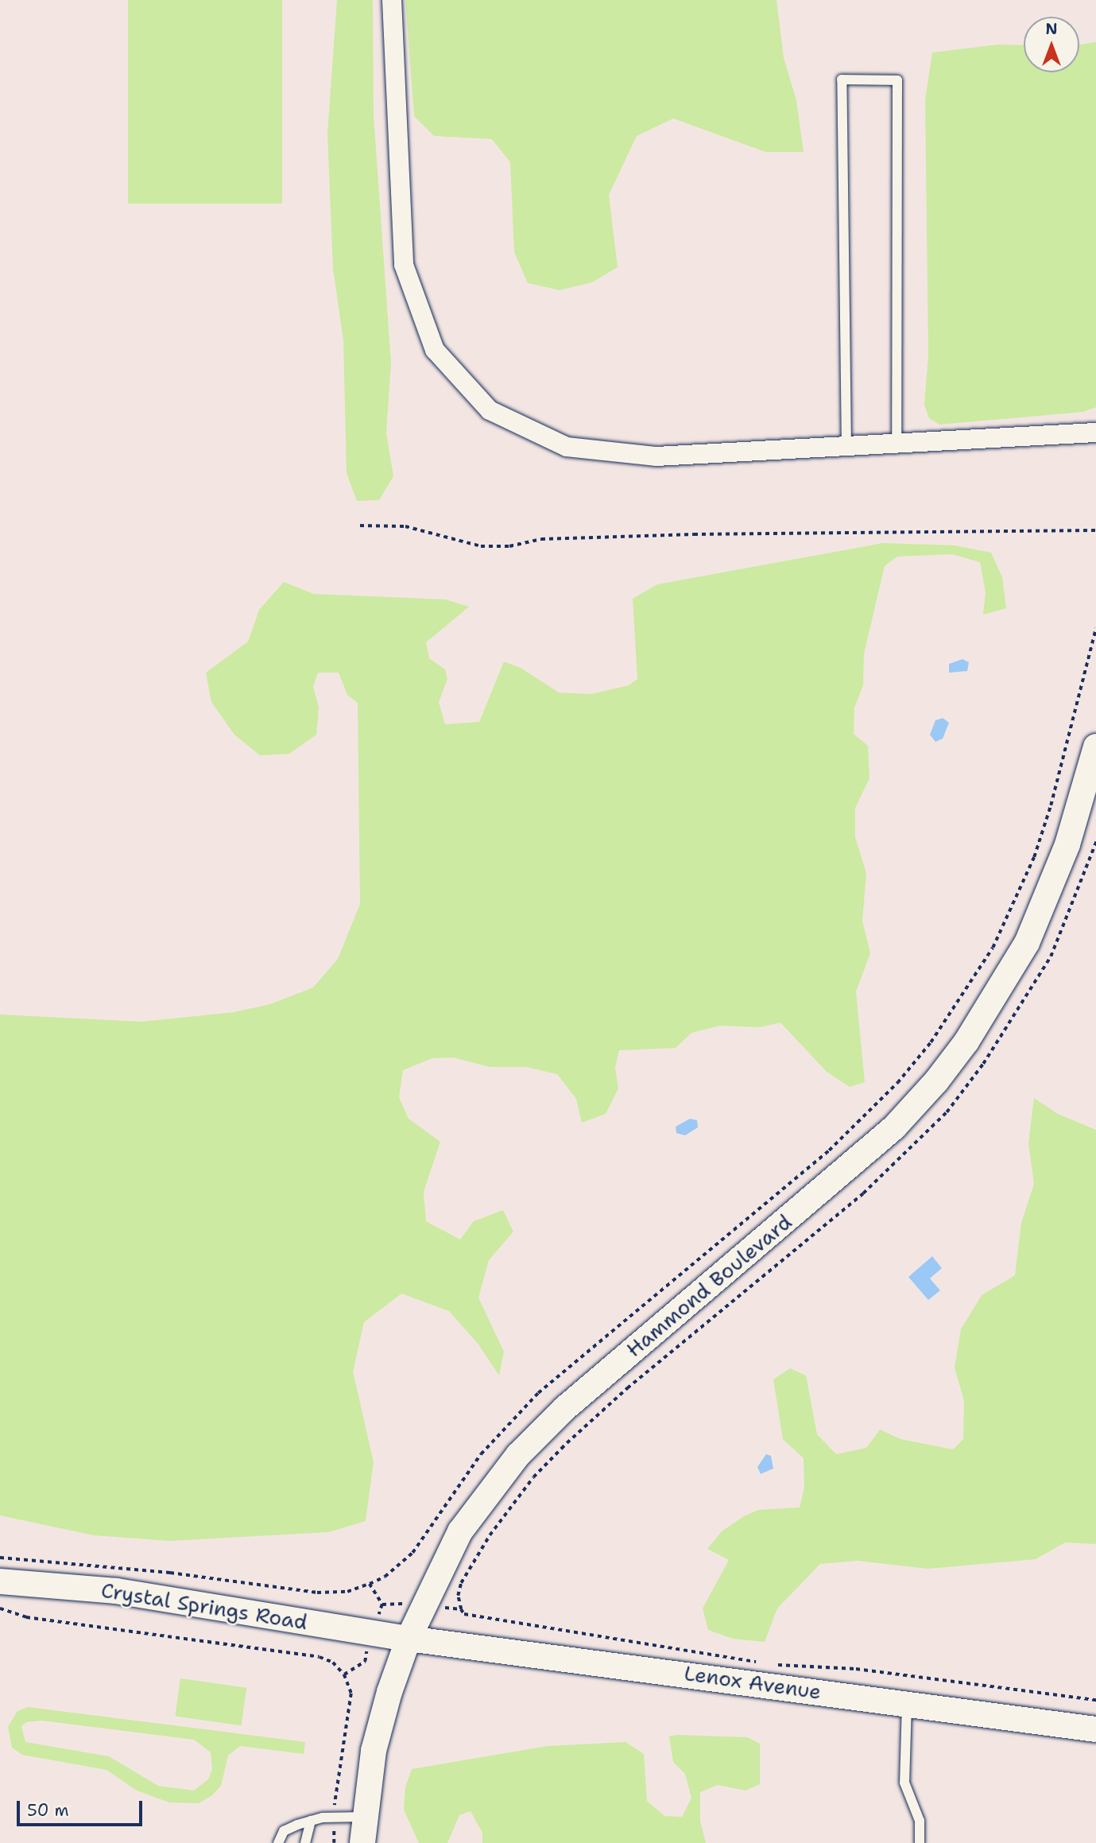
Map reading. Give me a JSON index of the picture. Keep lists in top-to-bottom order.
{
  "streets": {
    "street": ["Hammond Boulevard", "Crystal Springs Road", "Lenox Avenue"]
  },
  "crossings": [
    ["Hammond Boulevard", "Crystal Springs Road"],
    ["Hammond Boulevard", "Lenox Avenue"],
    ["Crystal Springs Road", "Lenox Avenue"]
  ],
  "scale_bar": "50 m",
  "north": "top"
}
